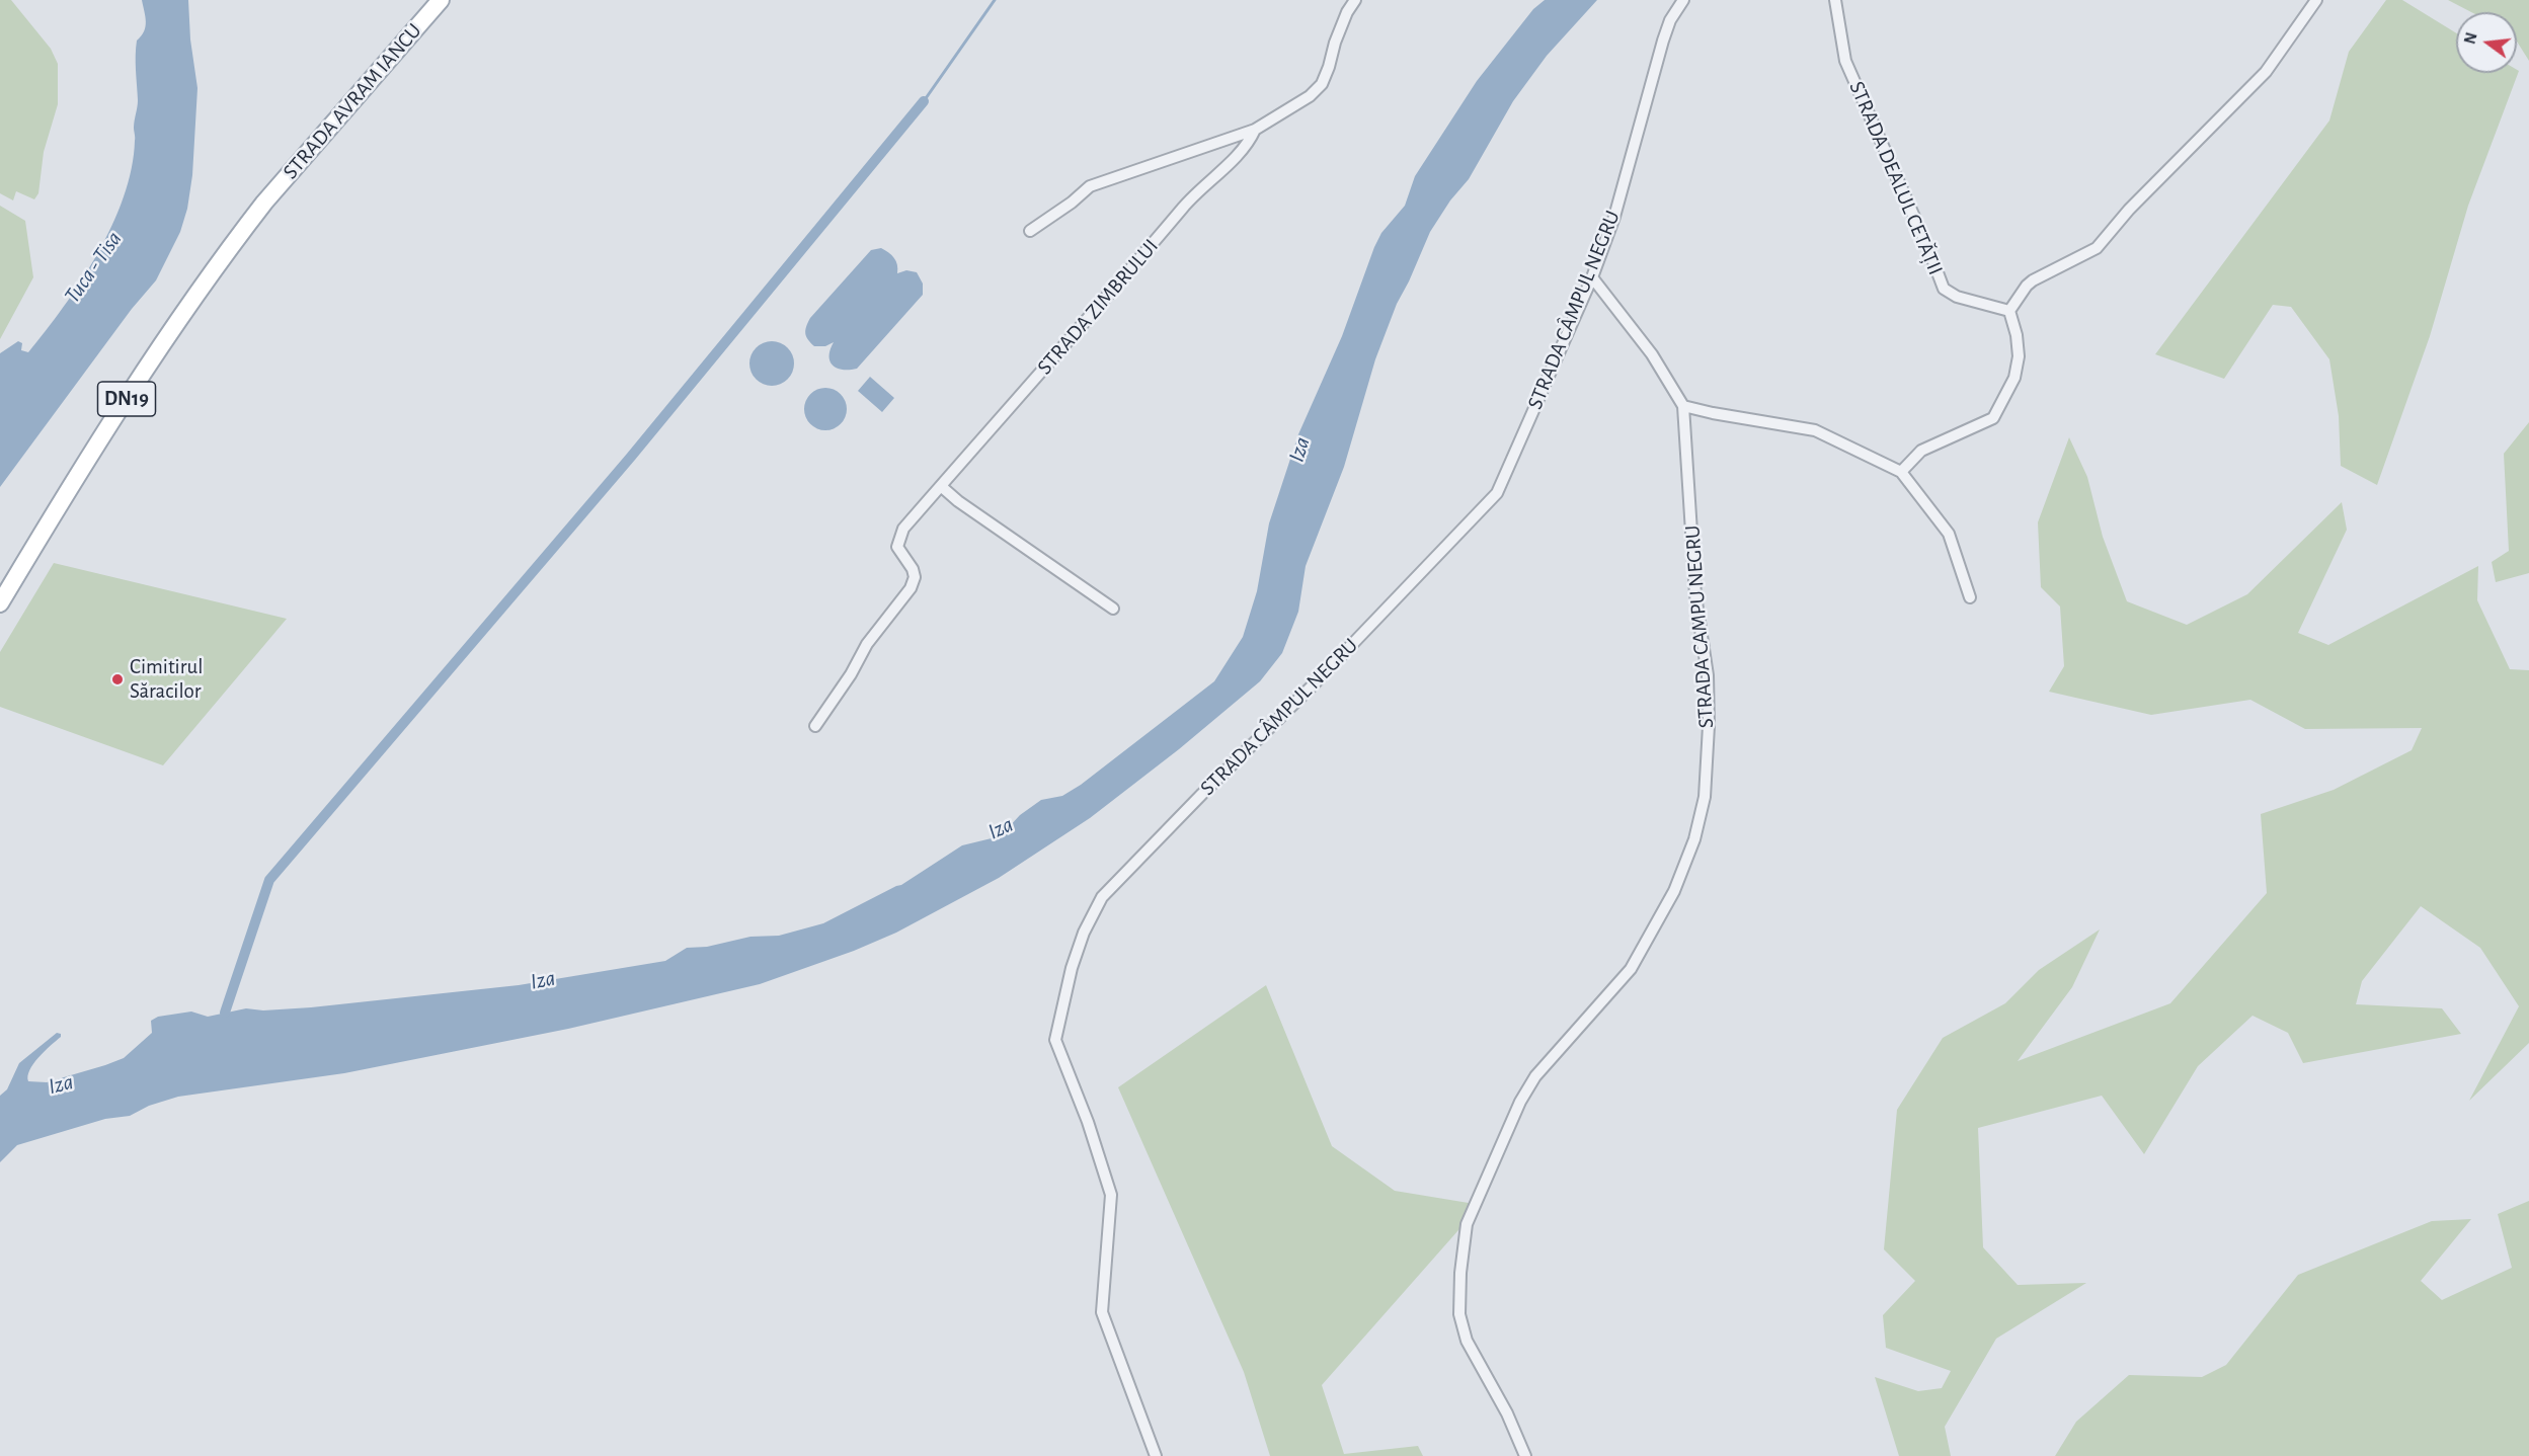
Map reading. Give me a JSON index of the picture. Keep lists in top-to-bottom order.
{
  "streets": {
    "main road": ["STRADA AVRAM IANCU", "DN19"],
    "street": [
      "STRADA DEALUL CETĂȚII",
      "STRADA ZIMBRULUI",
      "STRADA CÂMPUL NEGRU",
      "STRADA CAMPU NEGRU"
    ]
  },
  "crossings": [
    ["STRADA CÂMPUL NEGRU", "STRADA CAMPU NEGRU"]
  ],
  "water": ["Тиса - Tisa", "Iza"],
  "places": ["Cimitirul Săracilor"],
  "north": "left"
}
